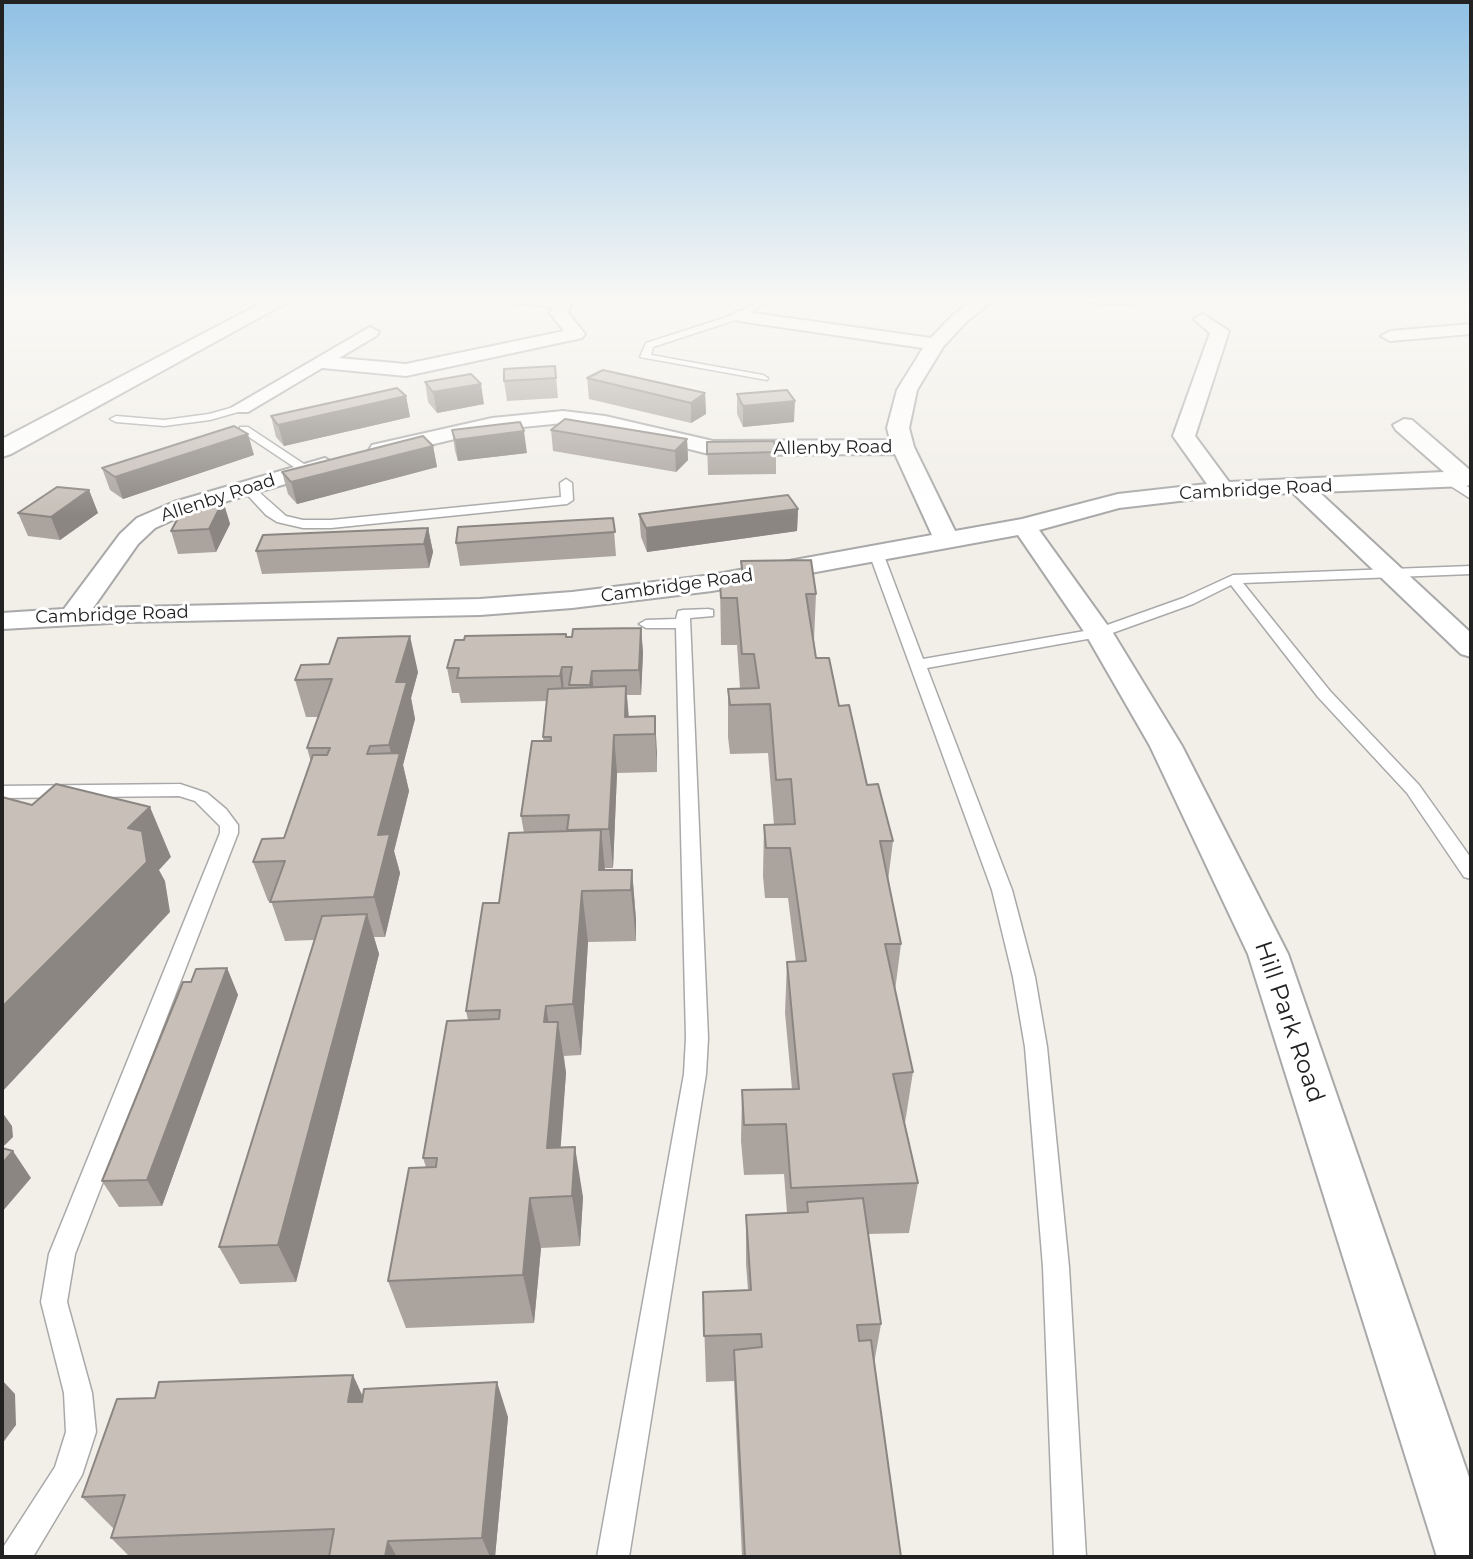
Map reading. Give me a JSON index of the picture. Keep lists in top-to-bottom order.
{
  "streets": {
    "street": ["Allenby Road", "Cambridge Road", "Hill Park Road"]
  },
  "crossings": [
    ["Allenby Road", "Cambridge Road"],
    ["Cambridge Road", "Hill Park Road"]
  ]
}
